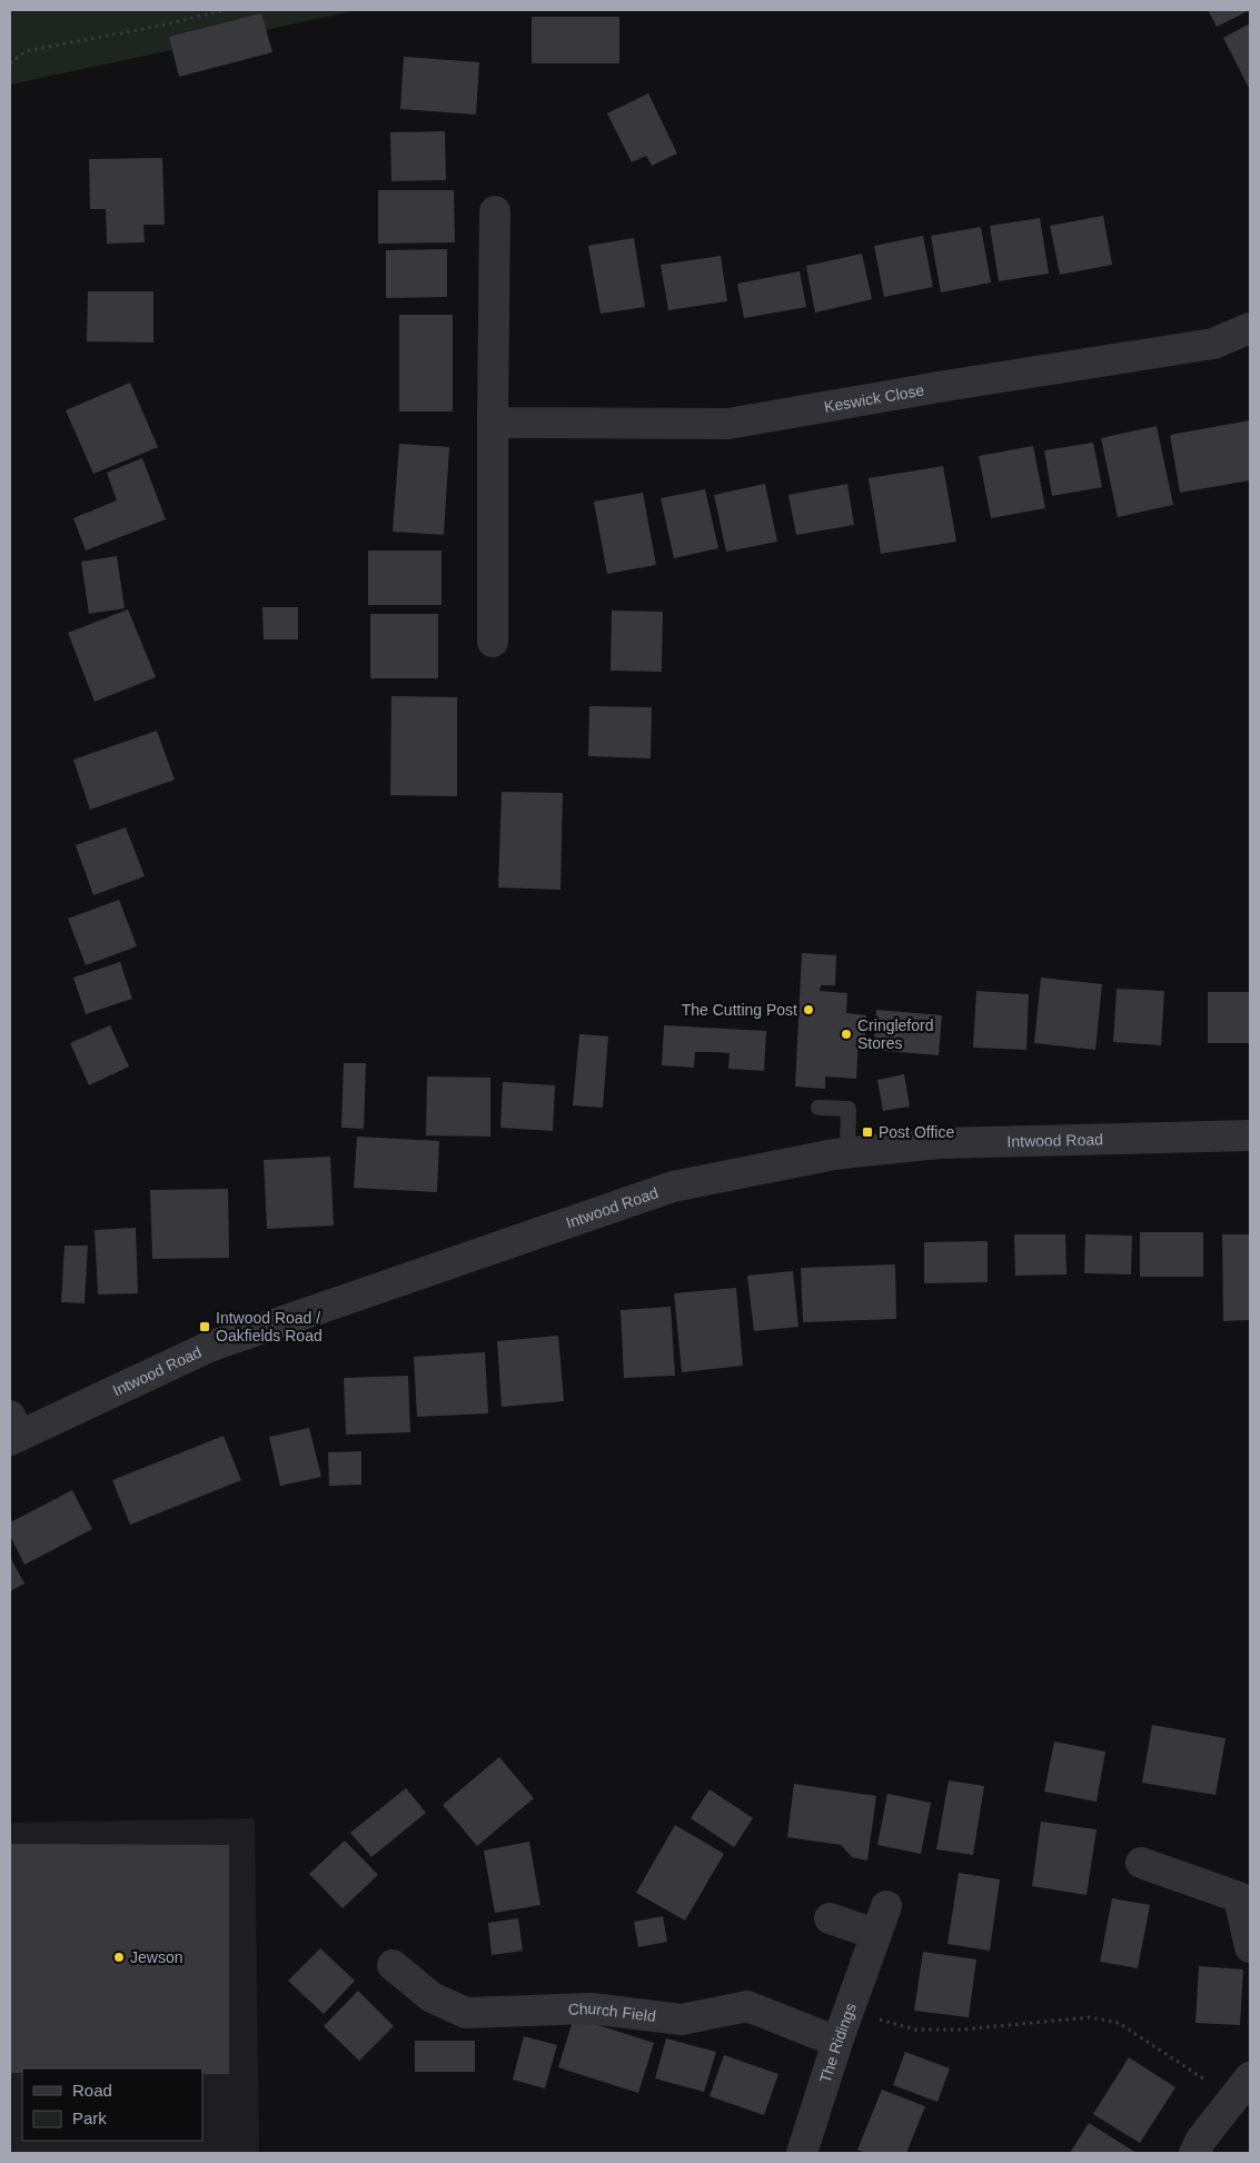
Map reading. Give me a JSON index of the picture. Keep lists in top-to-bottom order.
{
  "streets": {
    "street": [
      "Keswick Close",
      "Intwood Road",
      "Church Field",
      "The Ridings"
    ]
  },
  "crossings": [
    ["Church Field", "The Ridings"]
  ],
  "places": {
    "other": ["The Cutting Post", "Cringleford Stores", "Jewson"],
    "transit": ["Post Office", "Intwood Road / Oakfields Road"]
  },
  "legend": ["Road", "Park"]
}
